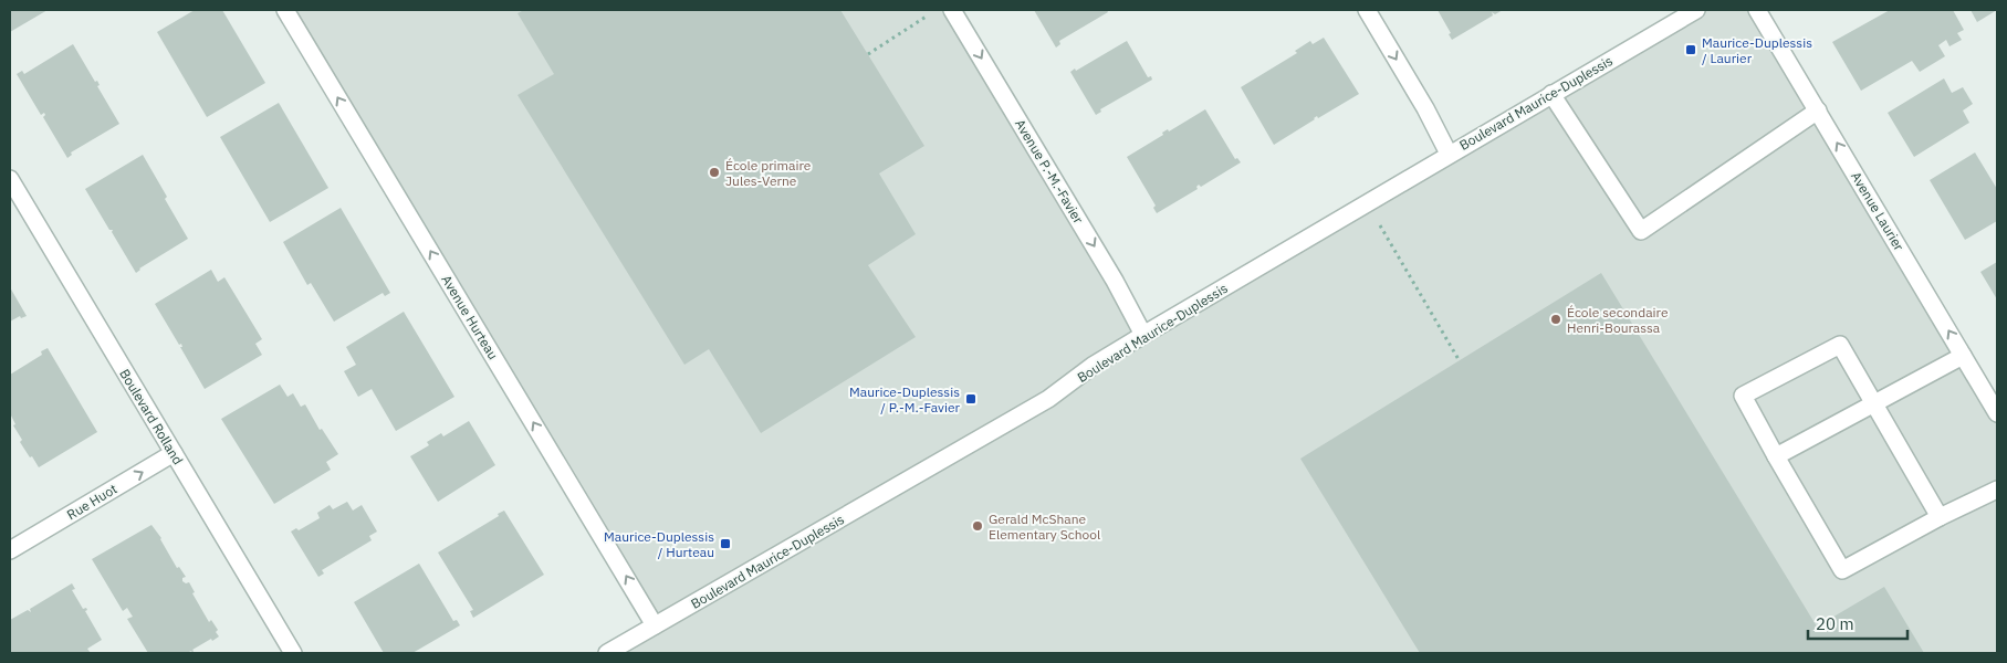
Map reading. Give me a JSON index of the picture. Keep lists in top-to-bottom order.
{
  "streets": {
    "street": [
      "Boulevard Maurice-Duplessis",
      "Avenue P.-M.-Favier",
      "Avenue Laurier",
      "Avenue Hurteau",
      "Boulevard Rolland",
      "Rue Huot"
    ]
  },
  "crossings": [
    ["Boulevard Maurice-Duplessis", "Avenue P.-M.-Favier"],
    ["Boulevard Maurice-Duplessis", "Avenue Hurteau"],
    ["Boulevard Rolland", "Rue Huot"]
  ],
  "one_way": [
    "Avenue P.-M.-Favier",
    "Avenue Laurier",
    "Avenue Hurteau",
    "Rue Huot"
  ],
  "places": {
    "transit": ["Maurice-Duplessis / Laurier", "Maurice-Duplessis / P.-M.-Favier", "Maurice-Duplessis / Hurteau"],
    "other": ["École primaire Jules-Verne", "École secondaire Henri-Bourassa", "Gerald McShane Elementary School"]
  },
  "scale_bar": "20 m"
}
